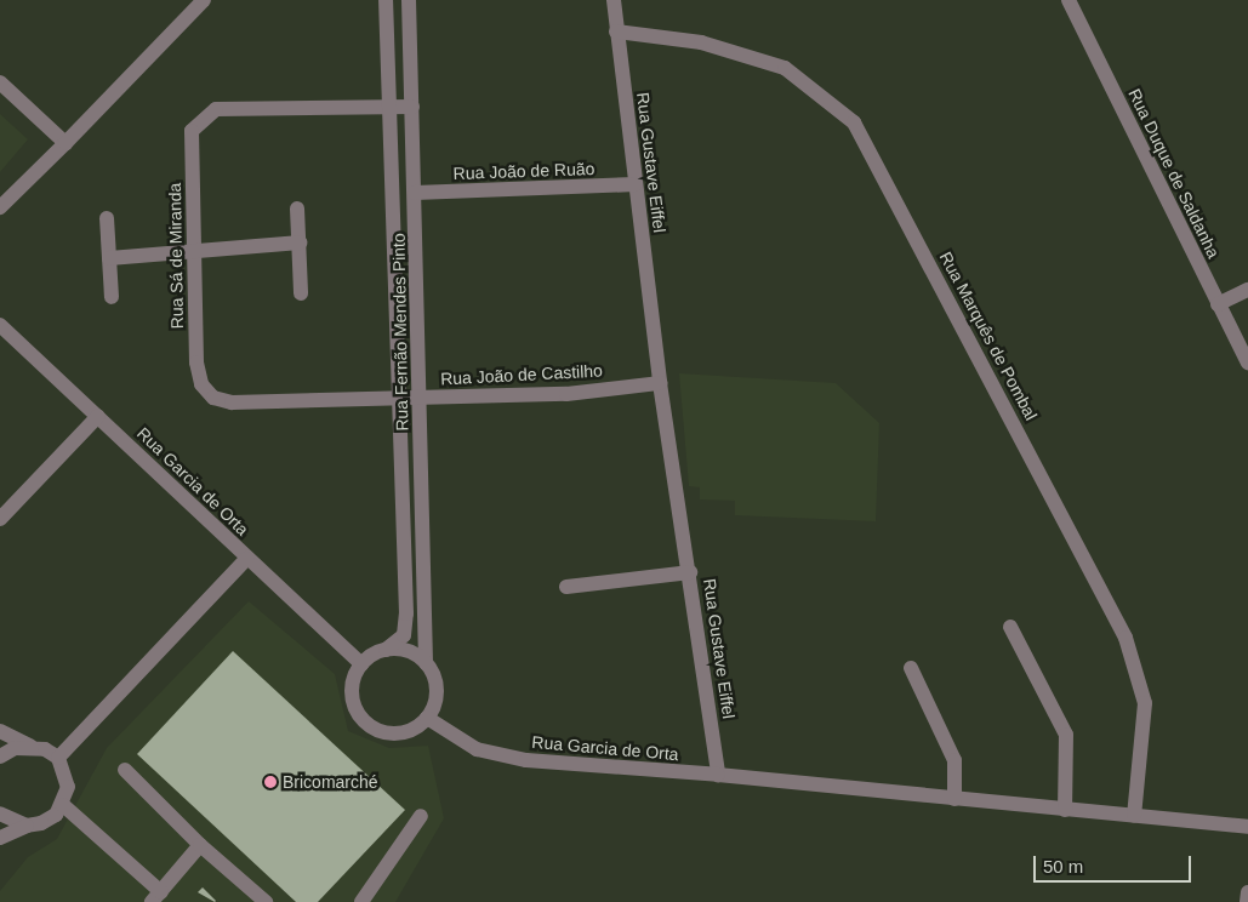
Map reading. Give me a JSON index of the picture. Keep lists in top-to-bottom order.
{
  "streets": {
    "street": [
      "Rua Gustave Eiffel",
      "Rua João de Ruão",
      "Rua Duque de Saldanha",
      "Rua Sá de Miranda",
      "Rua Fernão Mendes Pinto",
      "Rua Marquês de Pombal",
      "Rua João de Castilho",
      "Rua Garcia de Orta"
    ]
  },
  "crossings": [
    ["Rua Gustave Eiffel", "Rua João de Ruão"],
    ["Rua Gustave Eiffel", "Rua Marquês de Pombal"],
    ["Rua Gustave Eiffel", "Rua João de Castilho"],
    ["Rua Gustave Eiffel", "Rua Garcia de Orta"],
    ["Rua João de Ruão", "Rua Fernão Mendes Pinto"],
    ["Rua Sá de Miranda", "Rua Fernão Mendes Pinto"],
    ["Rua Sá de Miranda", "Rua João de Castilho"],
    ["Rua Fernão Mendes Pinto", "Rua João de Castilho"],
    ["Rua Fernão Mendes Pinto", "Rua Garcia de Orta"]
  ],
  "places": ["Bricomarché"],
  "scale_bar": "50 m"
}
